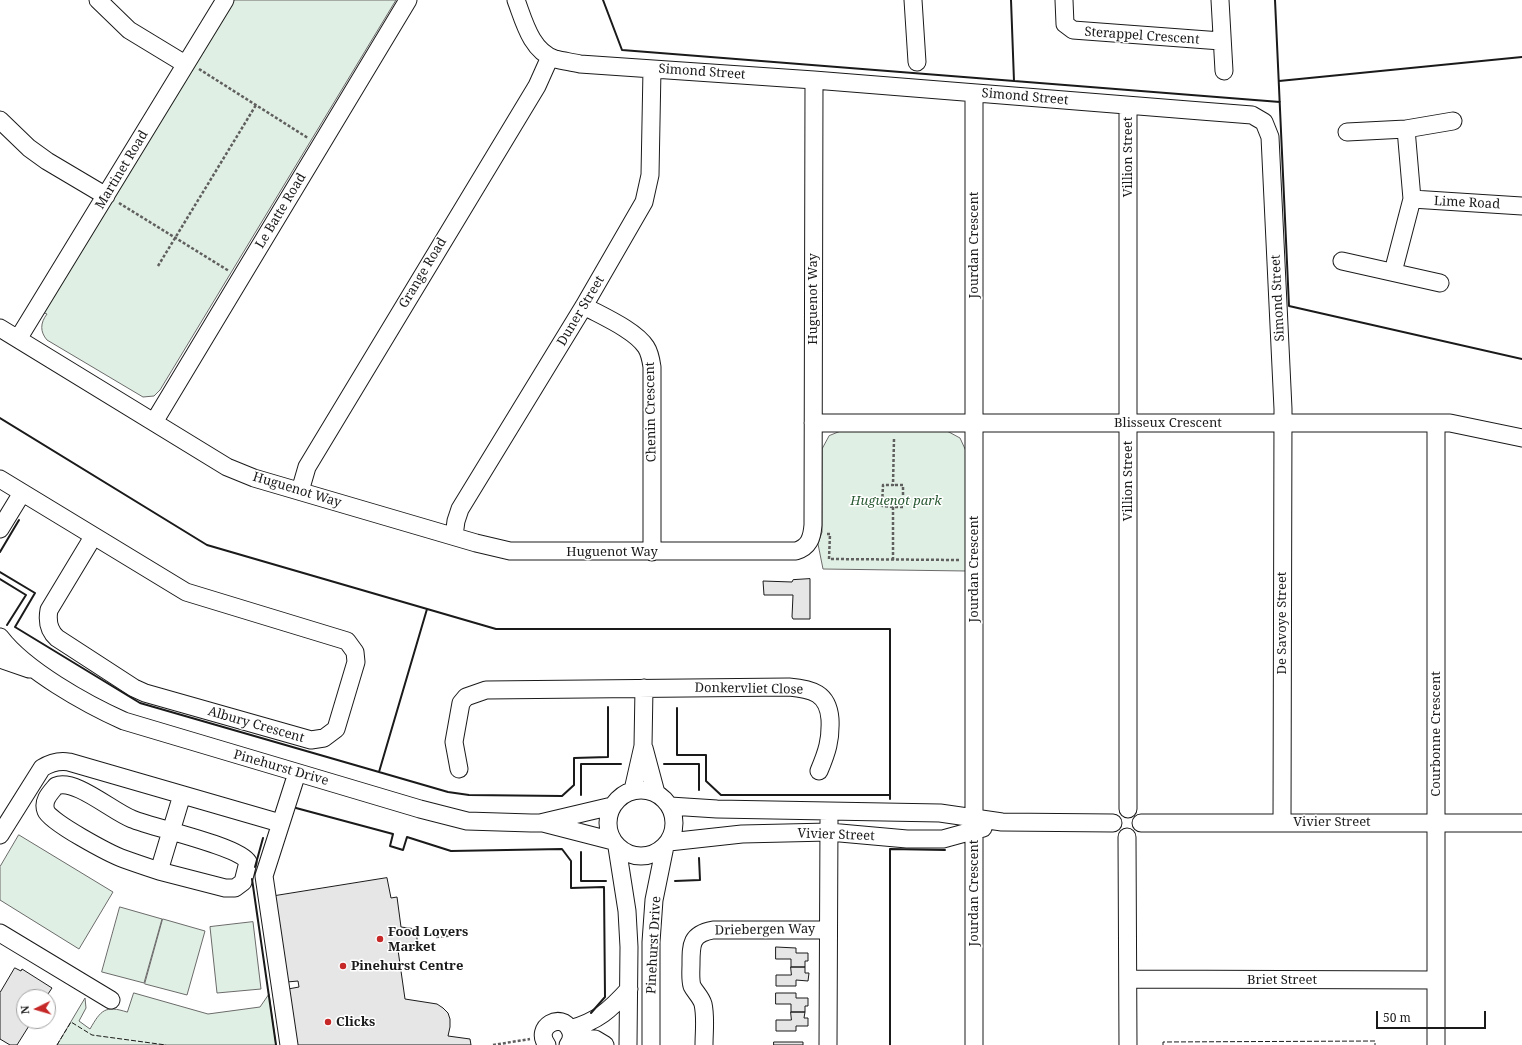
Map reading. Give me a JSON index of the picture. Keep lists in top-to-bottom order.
{
  "streets": {
    "street": [
      "Sterappel Crescent",
      "Simond Street",
      "Villion Street",
      "Martinet Road",
      "Lime Road",
      "Le Batte Road",
      "Jourdan Crescent",
      "Grange Road",
      "Huguenot Way",
      "Duner Street",
      "Chenin Crescent",
      "Blisseux Crescent",
      "De Savoye Street",
      "Donkervliet Close",
      "Albury Crescent",
      "Courbonne Crescent",
      "Pinehurst Drive",
      "Vivier Street",
      "Driebergen Way",
      "Briet Street"
    ]
  },
  "crossings": [
    ["Simond Street", "Villion Street"],
    ["Simond Street", "Jourdan Crescent"],
    ["Simond Street", "Grange Road"],
    ["Simond Street", "Huguenot Way"],
    ["Simond Street", "Duner Street"],
    ["Simond Street", "Blisseux Crescent"],
    ["Simond Street", "De Savoye Street"],
    ["Villion Street", "Blisseux Crescent"],
    ["Villion Street", "Vivier Street"],
    ["Martinet Road", "Huguenot Way"],
    ["Le Batte Road", "Huguenot Way"],
    ["Jourdan Crescent", "Blisseux Crescent"],
    ["Jourdan Crescent", "Vivier Street"],
    ["Grange Road", "Huguenot Way"],
    ["Huguenot Way", "Duner Street"],
    ["Huguenot Way", "Chenin Crescent"],
    ["Huguenot Way", "Blisseux Crescent"],
    ["Duner Street", "Chenin Crescent"],
    ["Blisseux Crescent", "De Savoye Street"],
    ["Blisseux Crescent", "Courbonne Crescent"],
    ["De Savoye Street", "Vivier Street"],
    ["Courbonne Crescent", "Vivier Street"],
    ["Courbonne Crescent", "Briet Street"],
    ["Pinehurst Drive", "Vivier Street"],
    ["Vivier Street", "Driebergen Way"]
  ],
  "parks": ["Huguenot park"],
  "places": ["Food Lovers Market", "Pinehurst Centre", "Clicks"],
  "scale_bar": "50 m",
  "north": "left"
}
